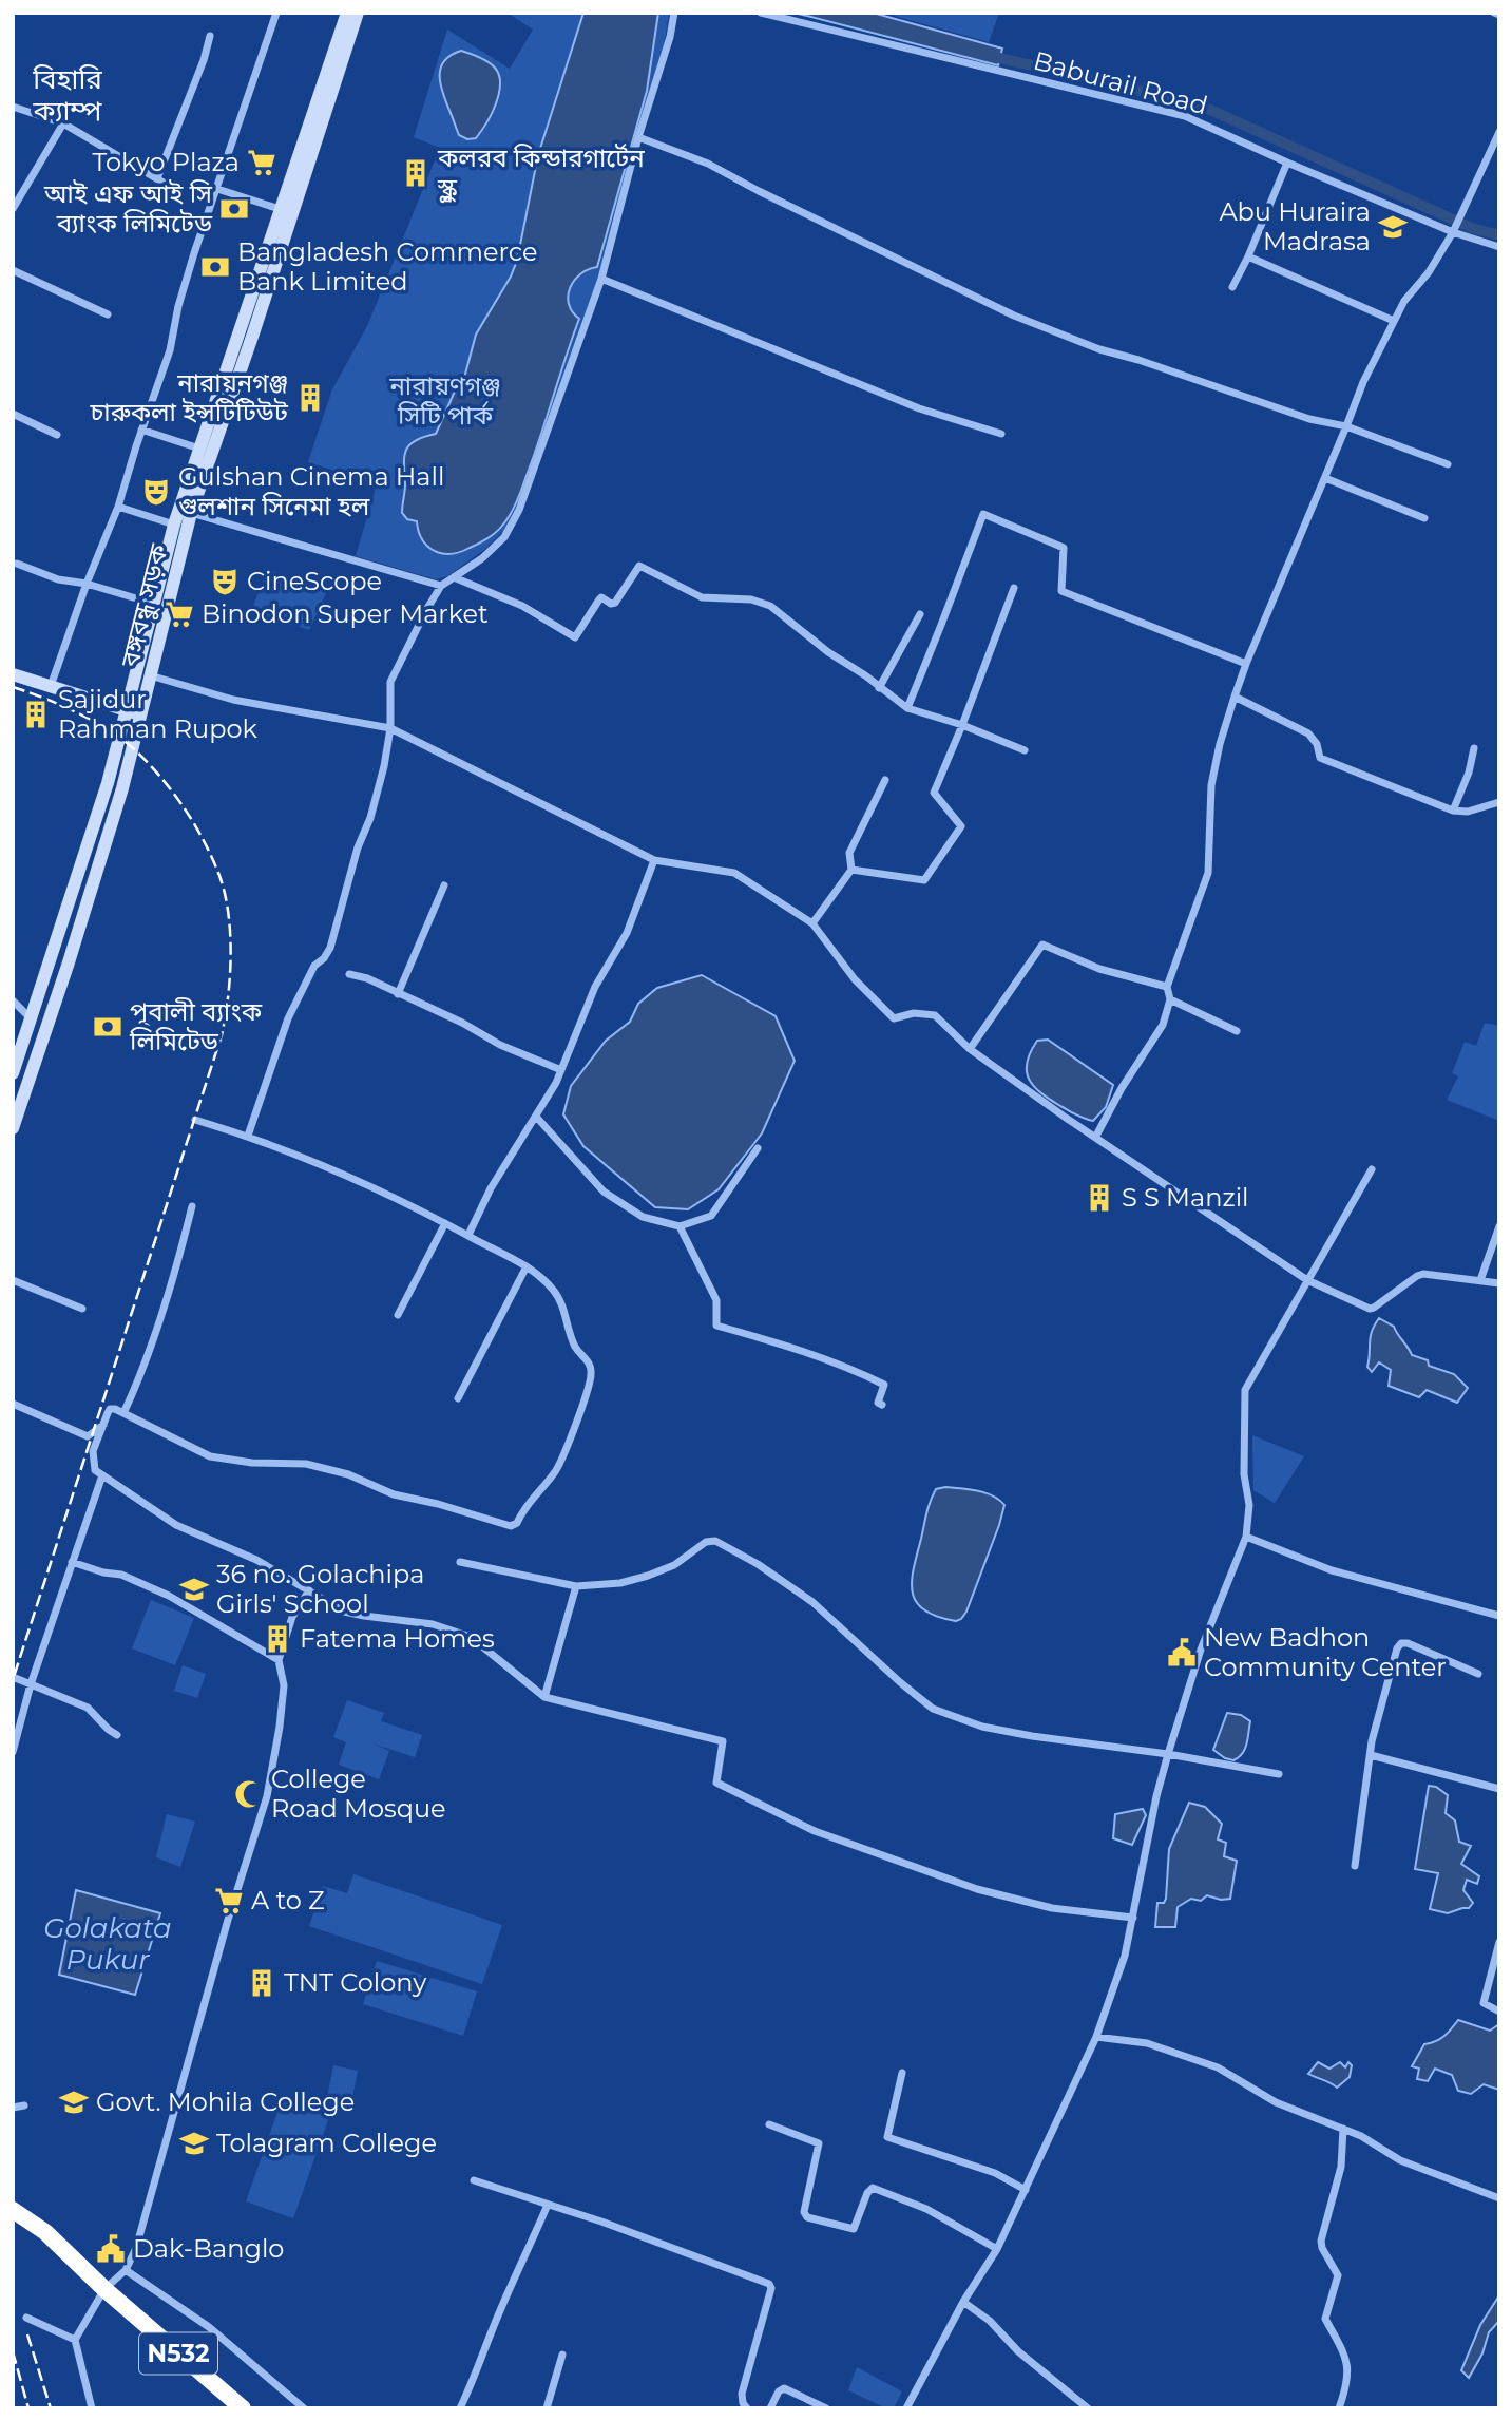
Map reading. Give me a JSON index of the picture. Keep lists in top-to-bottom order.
{
  "streets": {
    "highway": ["N532"],
    "main road": ["বঙ্গবন্ধু সড়ক"],
    "street": ["Baburail Road"]
  },
  "districts": ["বিহারি ক্যাম্প"],
  "water": ["Golakata Pukur"],
  "parks": ["নারায়ণগঞ্জ সিটি পার্ক"],
  "places": {
    "supermarket": ["Tokyo Plaza", "Binodon Super Market", "A to Z"],
    "building": [
      "কলরব কিন্ডারগার্টেন স্কুল",
      "নারায়নগঞ্জ চারুকলা ইন্সটিটিউট",
      "Sajidur Rahman Rupok",
      "S S Manzil",
      "Fatema Homes",
      "TNT Colony"
    ],
    "bank": ["আই এফ আই সি ব্যাংক লিমিটেড", "Bangladesh Commerce Bank Limited", "পূবালী ব্যাংক লিমিটেড"],
    "school or university": [
      "Abu Huraira Madrasa",
      "36 no. Golachipa Girls' School",
      "Govt. Mohila College",
      "Tolagram College"
    ],
    "theatre": ["Gulshan Cinema Hall গুলশান সিনেমা হল", "CineScope"],
    "public building": ["New Badhon Community Center", "Dak-Banglo"],
    "mosque": ["College Road Mosque"]
  }
}
